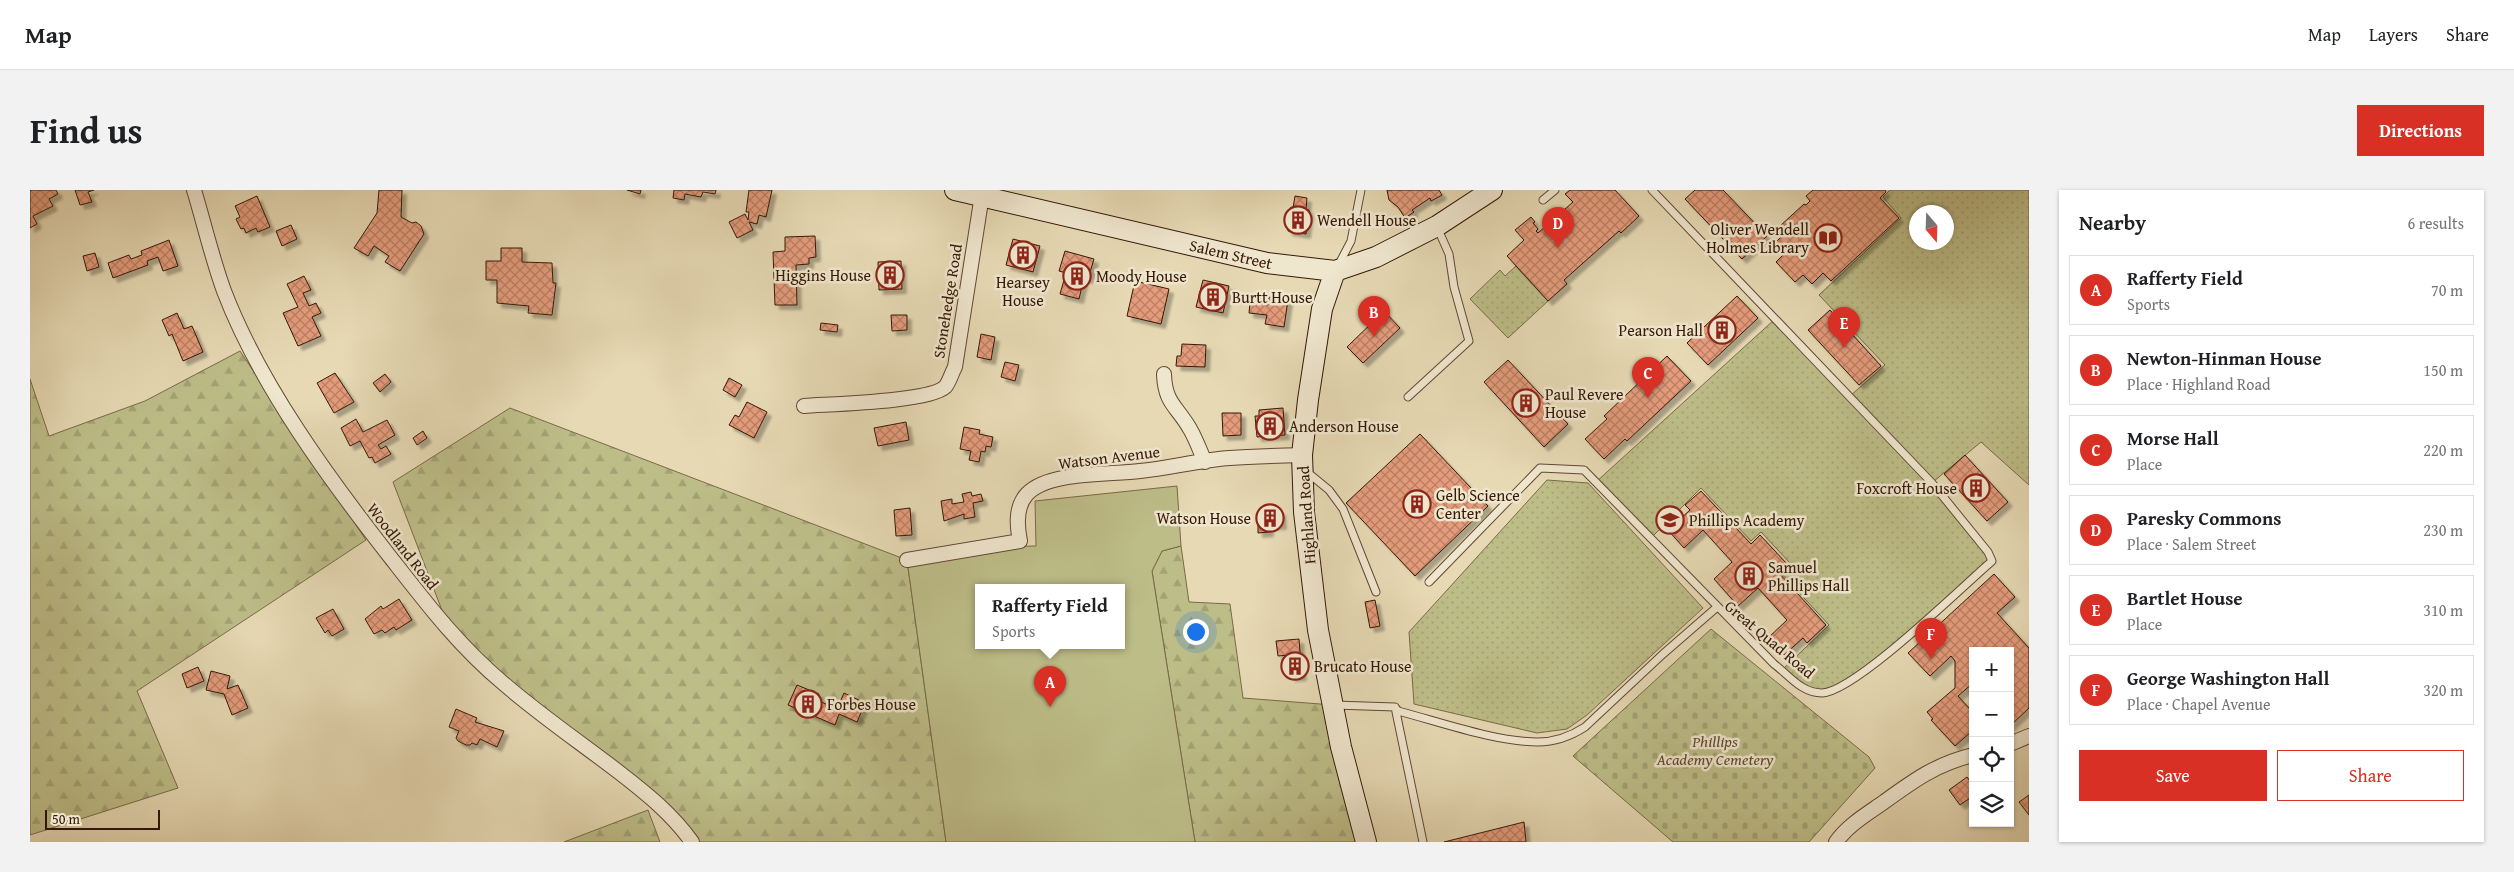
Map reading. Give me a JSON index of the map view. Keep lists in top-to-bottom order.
{
  "streets": {
    "street": [
      "Salem Street",
      "Stonehedge Road",
      "Watson Avenue",
      "Highland Road",
      "Woodland Road"
    ],
    "lane": ["Great Quad Road"]
  },
  "crossings": [
    ["Salem Street", "Stonehedge Road"],
    ["Salem Street", "Highland Road"],
    ["Watson Avenue", "Highland Road"],
    ["Highland Road", "Great Quad Road"]
  ],
  "parks": ["Phillips Academy Cemetery"],
  "places": {
    "building": [
      "Wendell House",
      "Hearsey House",
      "Higgins House",
      "Moody House",
      "Burtt House",
      "Pearson Hall",
      "Paul Revere House",
      "Anderson House",
      "Foxcroft House",
      "Gelb Science Center",
      "Watson House",
      "Samuel Phillips Hall",
      "Brucato House",
      "Forbes House"
    ],
    "library": ["Oliver Wendell Holmes Library"],
    "school or university": ["Phillips Academy"]
  },
  "scale_bar": "50 m",
  "north": "bottom",
  "page": {
    "header": "Map",
    "nav": ["Map", "Layers", "Share"],
    "title": "Find us",
    "buttons": [
      "Directions",
      ["Save", "Share"]
    ],
    "heading": ["Nearby", "6 results"],
    "pins": [
      "D",
      "B",
      "E",
      "C",
      "F",
      "A"
    ],
    "list": [
      {
        "mark": "A",
        "name": "Rafferty Field",
        "note": "Sports",
        "value": "70 m"
      },
      {
        "mark": "B",
        "name": "Newton-Hinman House",
        "note": "Place · Highland Road",
        "value": "150 m"
      },
      {
        "mark": "C",
        "name": "Morse Hall",
        "note": "Place",
        "value": "220 m"
      },
      {
        "mark": "D",
        "name": "Paresky Commons",
        "note": "Place · Salem Street",
        "value": "230 m"
      },
      {
        "mark": "E",
        "name": "Bartlet House",
        "note": "Place",
        "value": "310 m"
      },
      {
        "mark": "F",
        "name": "George Washington Hall",
        "note": "Place · Chapel Avenue",
        "value": "320 m"
      }
    ],
    "popup": ["Rafferty Field", "Sports"],
    "map_buttons": ["+", "−"],
    "scale": "50 m"
  }
}
